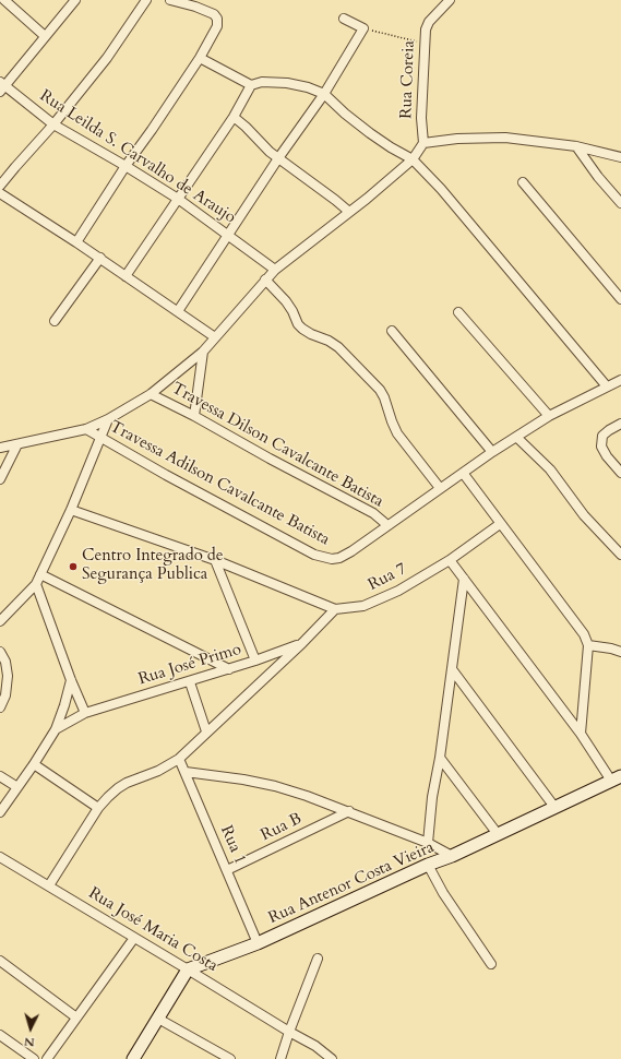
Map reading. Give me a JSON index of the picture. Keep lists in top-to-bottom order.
{
  "streets": {
    "main road": ["Rua Antenor Costa Vieira"],
    "street": [
      "Rua Coreia",
      "Rua Leilda S. Carvalho de Araujo",
      "Travessa Dilson Cavalcante Batista",
      "Travessa Adilson Cavalcante Batista",
      "Rua 7",
      "Rua José Primo",
      "Rua B",
      "Rua 1",
      "Rua José Maria Costa"
    ]
  },
  "crossings": [
    ["Travessa Dilson Cavalcante Batista", "Travessa Adilson Cavalcante Batista"],
    ["Rua B", "Rua 1"],
    ["Rua 1", "Rua Antenor Costa Vieira"],
    ["Rua Antenor Costa Vieira", "Rua José Maria Costa"]
  ],
  "places": ["Centro Integrado de Segurança Publica"],
  "north": "bottom"
}
